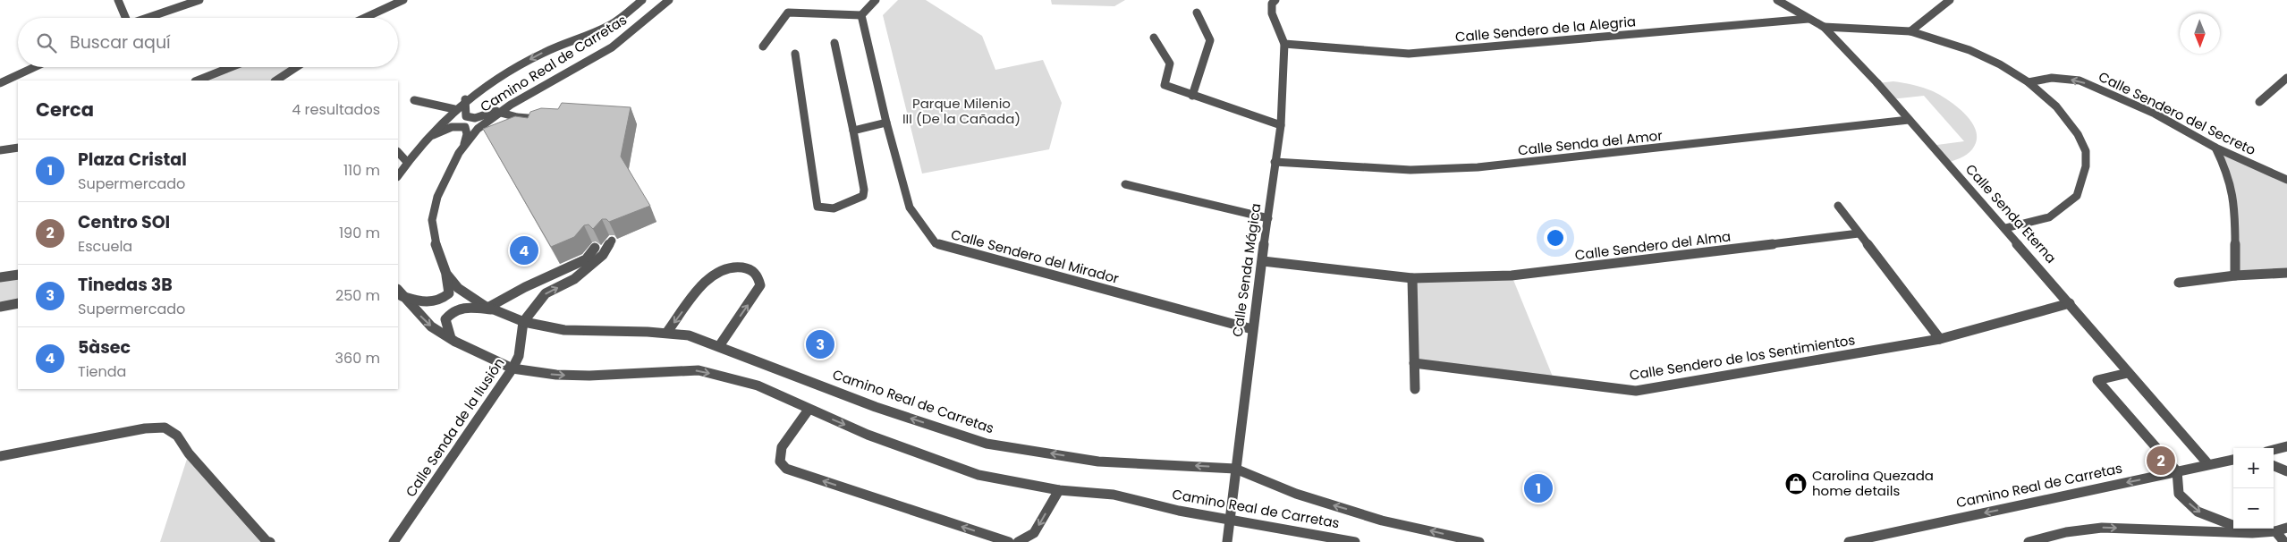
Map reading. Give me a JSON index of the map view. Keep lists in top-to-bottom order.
{
  "streets": {
    "street": [
      "Calle Sendero de la Alegria",
      "Camino Real de Carretas",
      "Calle Sendero del Secreto",
      "Calle Senda del Amor",
      "Calle Senda Eterna",
      "Calle Sendero del Alma",
      "Calle Sendero del Mirador",
      "Calle Senda Mágica",
      "Calle Sendero de los Sentimientos",
      "Calle Senda de la Ilusión"
    ]
  },
  "crossings": [
    ["Calle Sendero de la Alegria", "Calle Senda Eterna"],
    ["Calle Sendero de la Alegria", "Calle Senda Mágica"],
    ["Camino Real de Carretas", "Calle Senda Eterna"],
    ["Camino Real de Carretas", "Calle Senda Mágica"],
    ["Camino Real de Carretas", "Calle Senda de la Ilusión"],
    ["Calle Senda del Amor", "Calle Senda Eterna"],
    ["Calle Senda del Amor", "Calle Senda Mágica"],
    ["Calle Senda Eterna", "Calle Sendero de los Sentimientos"],
    ["Calle Sendero del Alma", "Calle Senda Mágica"],
    ["Calle Sendero del Mirador", "Calle Senda Mágica"]
  ],
  "one_way": ["Calle Sendero del Secreto"],
  "parks": ["Parque Milenio III (De la Cañada)"],
  "places": {
    "shop": ["Carolina Quezada home details"]
  },
  "north": "bottom",
  "page": {
    "search": "Buscar aquí",
    "heading": ["Cerca", "4 resultados"],
    "list": [
      {
        "mark": "1",
        "name": "Plaza Cristal",
        "note": "Supermercado",
        "value": "110 m"
      },
      {
        "mark": "2",
        "name": "Centro SOI",
        "note": "Escuela",
        "value": "190 m"
      },
      {
        "mark": "3",
        "name": "Tinedas 3B",
        "note": "Supermercado",
        "value": "250 m"
      },
      {
        "mark": "4",
        "name": "5àsec",
        "note": "Tienda",
        "value": "360 m"
      }
    ],
    "pins": [
      "4",
      "3",
      "2",
      "1"
    ],
    "map_buttons": ["+", "−"]
  }
}
